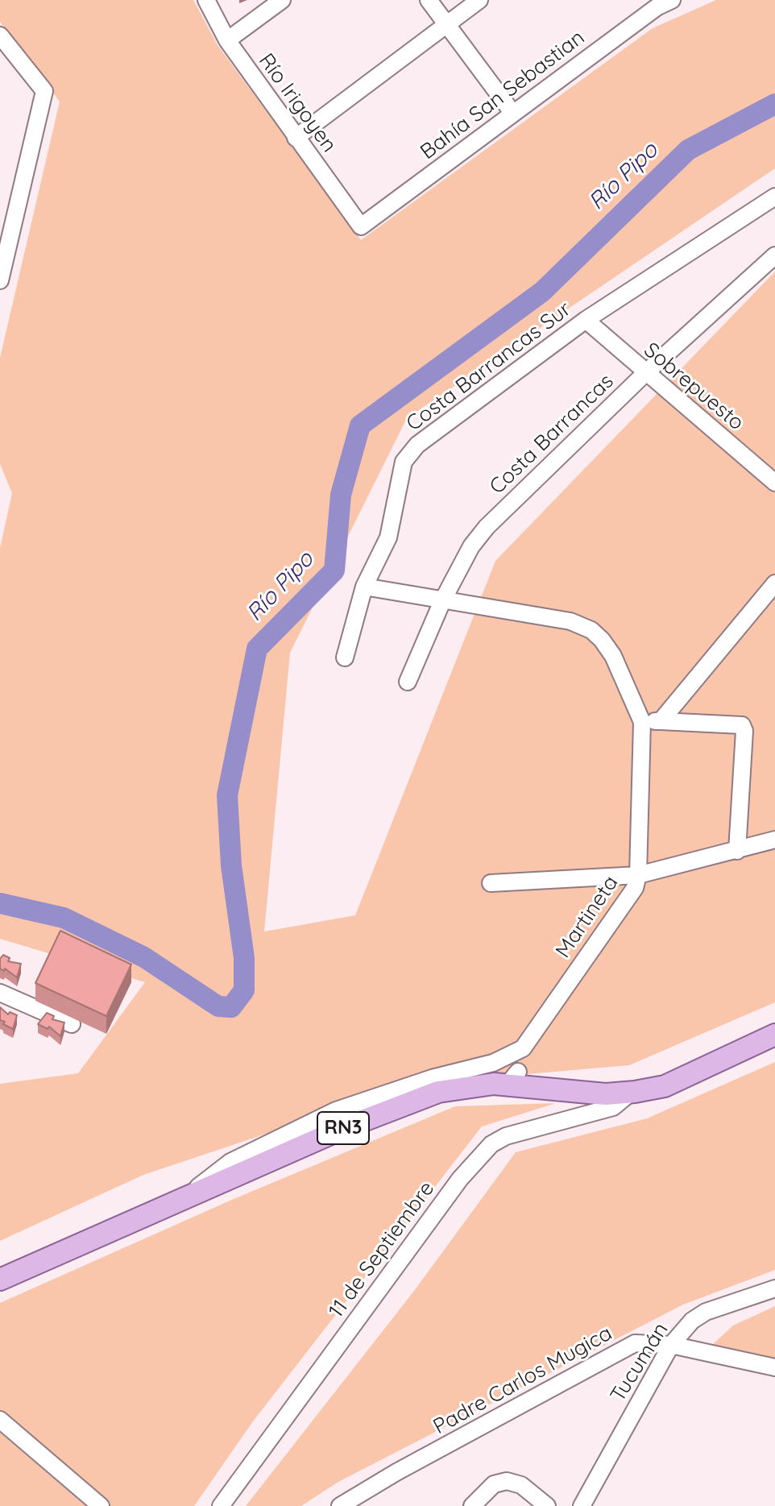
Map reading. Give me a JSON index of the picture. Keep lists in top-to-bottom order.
{
  "streets": {
    "main road": ["RN3"],
    "street": [
      "Bahía San Sebastian",
      "Río Irigoyen",
      "Costa Barrancas Sur",
      "Sobrepuesto",
      "Costa Barrancas",
      "Martineta",
      "11 de Septiembre",
      "Tucumán",
      "Padre Carlos Mugica"
    ]
  },
  "crossings": [
    ["Bahía San Sebastian", "Río Irigoyen"],
    ["Costa Barrancas Sur", "Sobrepuesto"],
    ["Costa Barrancas Sur", "Martineta"],
    ["Sobrepuesto", "Costa Barrancas"],
    ["Costa Barrancas", "Martineta"],
    ["Martineta", "RN3"],
    ["RN3", "11 de Septiembre"],
    ["Tucumán", "Padre Carlos Mugica"]
  ],
  "water": ["Río Pipo"]
}
